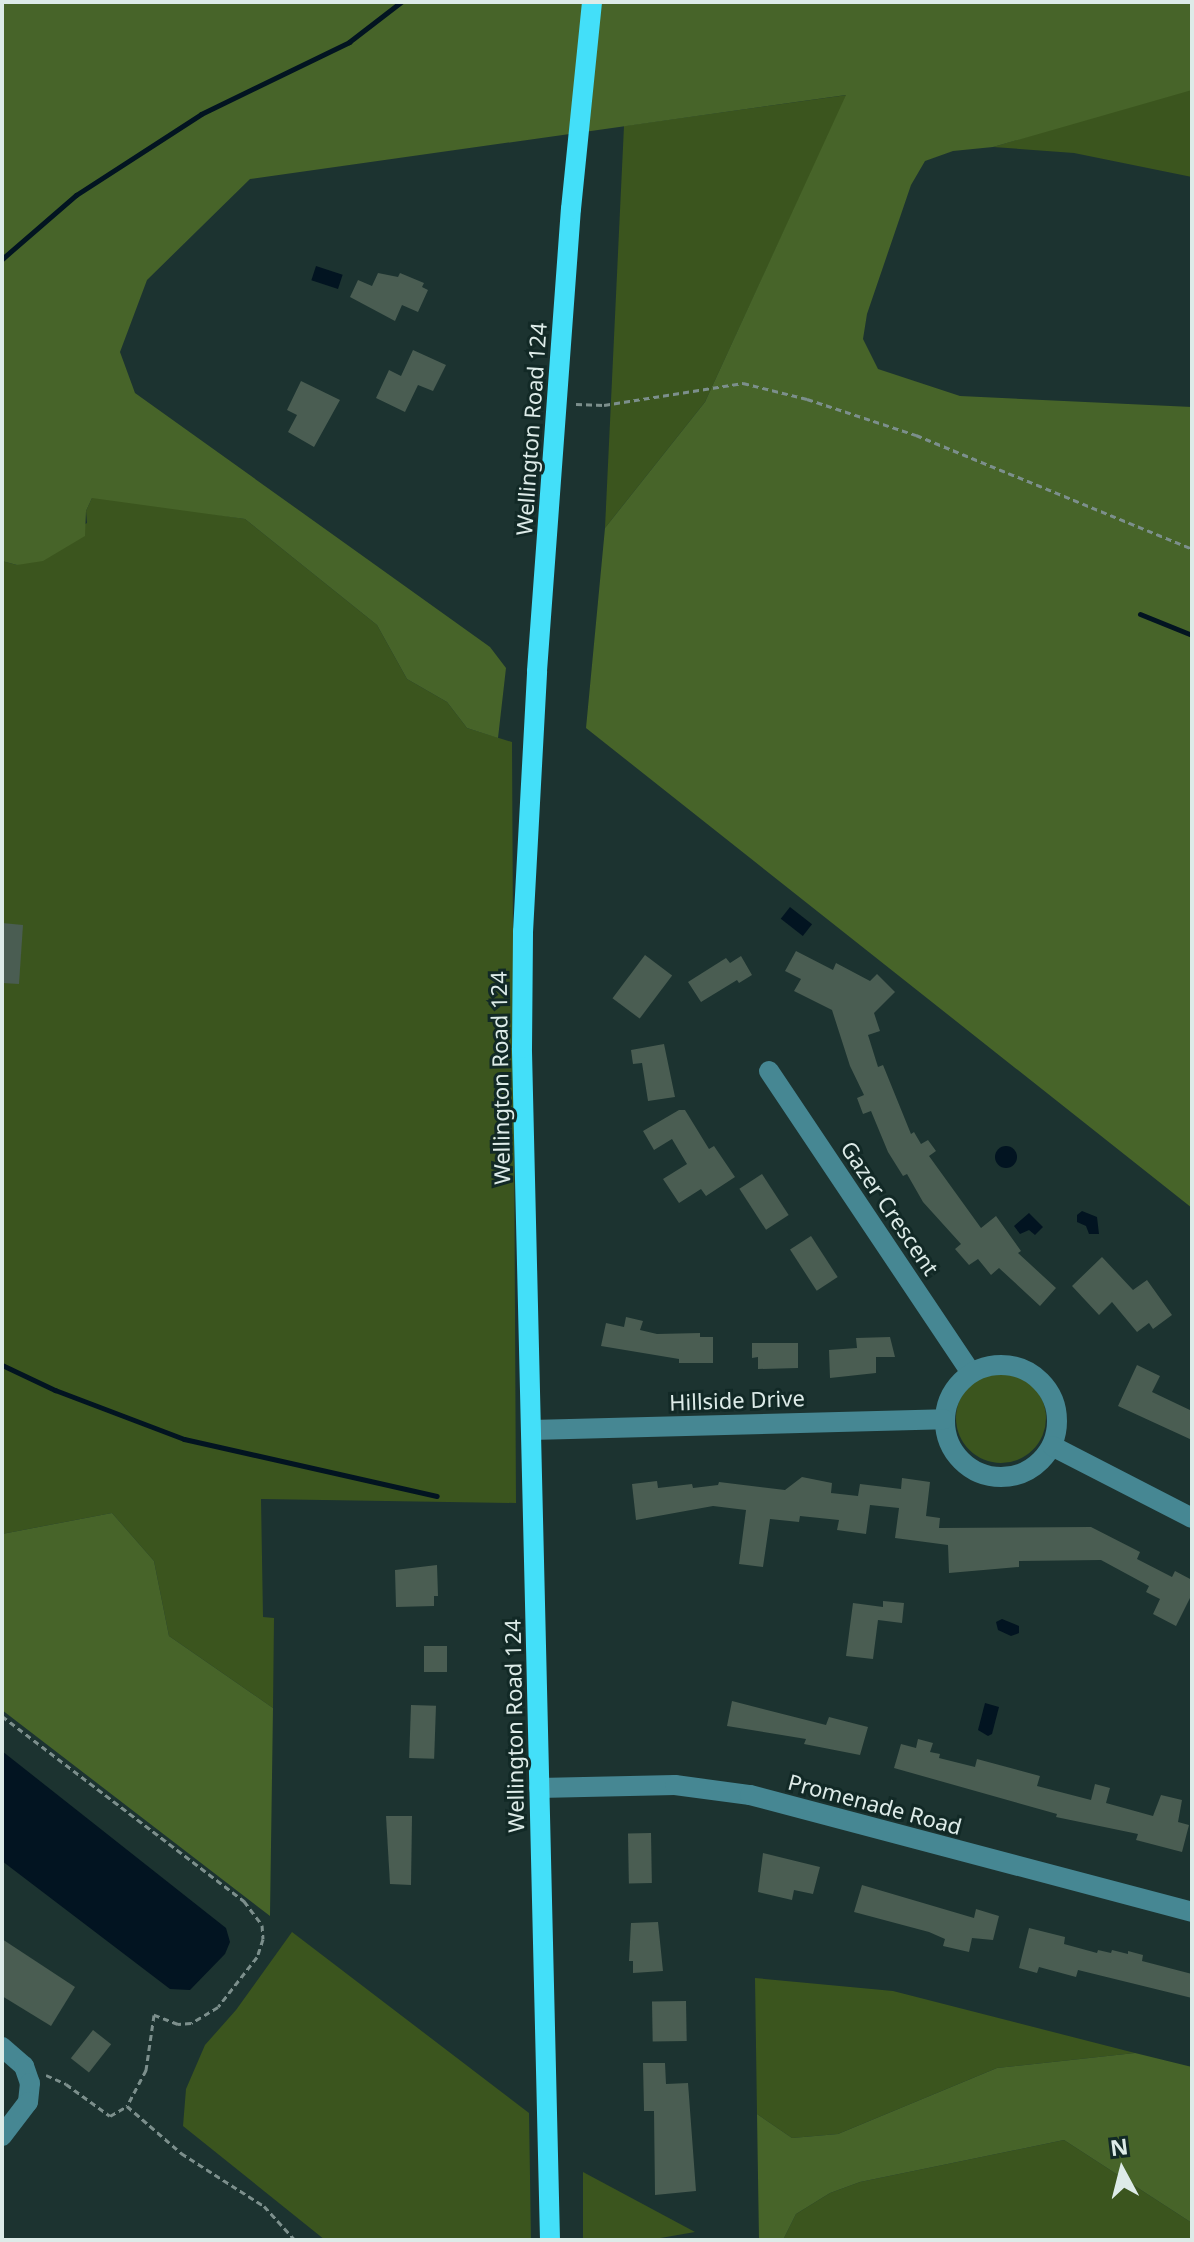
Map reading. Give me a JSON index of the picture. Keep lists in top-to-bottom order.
{
  "streets": {
    "main road": ["Wellington Road 124"],
    "street": ["Gazer Crescent", "Hillside Drive", "Promenade Road"]
  },
  "crossings": [
    ["Wellington Road 124", "Hillside Drive"],
    ["Wellington Road 124", "Promenade Road"],
    ["Gazer Crescent", "Hillside Drive"]
  ],
  "north": "top"
}
